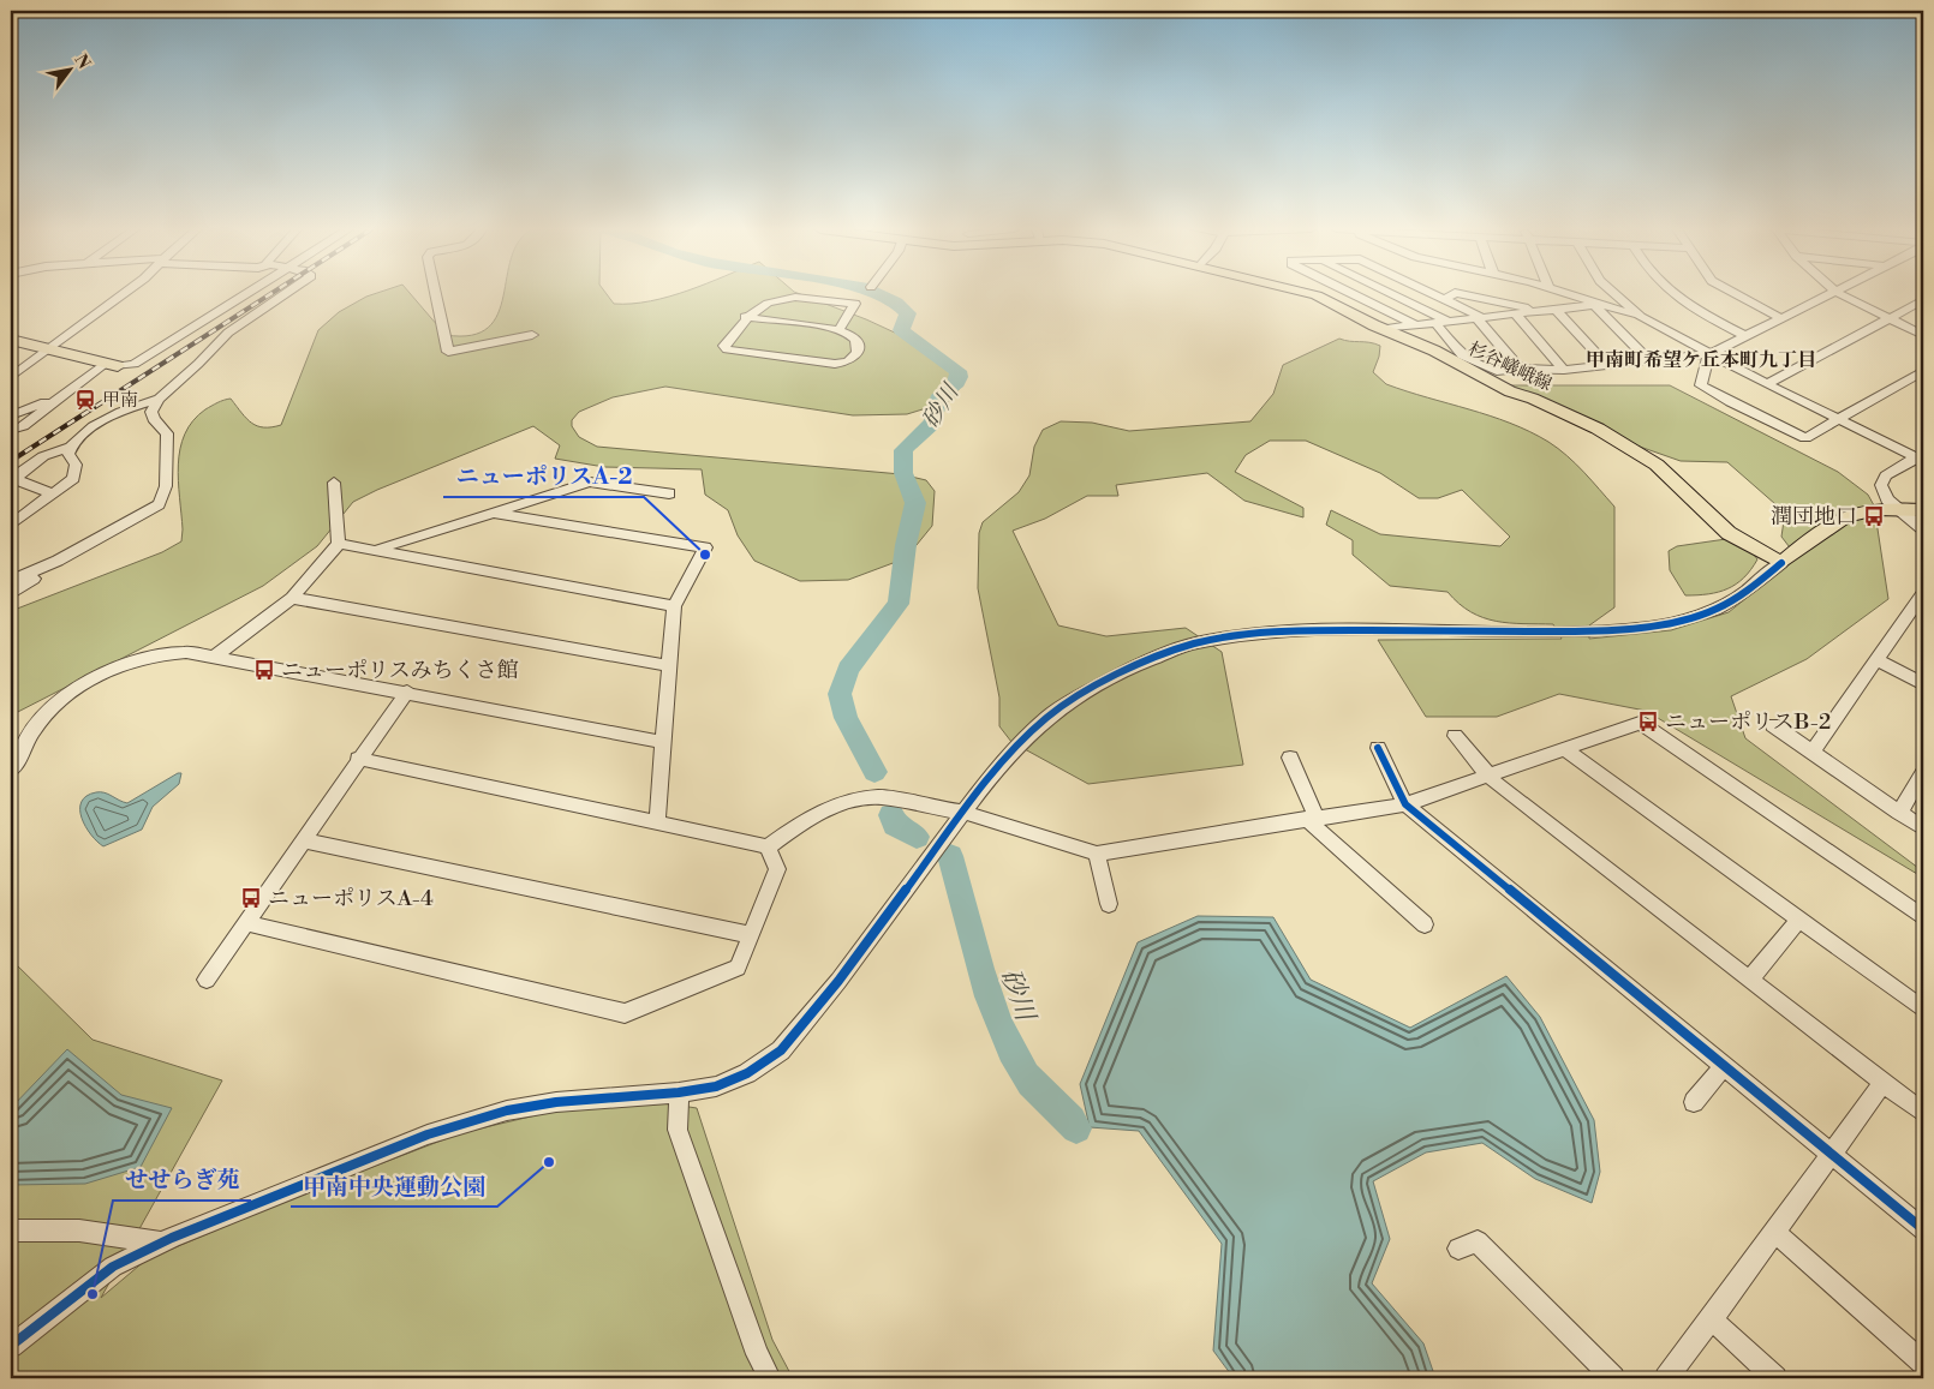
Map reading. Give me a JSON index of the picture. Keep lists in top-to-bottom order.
{
  "streets": {
    "main road": ["杉谷嶬峨線"]
  },
  "districts": ["甲南町希望ケ丘本町九丁目"],
  "water": ["砂川"],
  "places": {
    "station": ["甲南"],
    "bus stop": [
      "潤団地口",
      "ニューポリスみちくさ館",
      "ニューポリスB-2",
      "ニューポリスA-4"
    ],
    "other": ["ニューポリスA-2", "甲南中央運動公園", "せせらぎ苑"]
  },
  "north": "top right"
}
